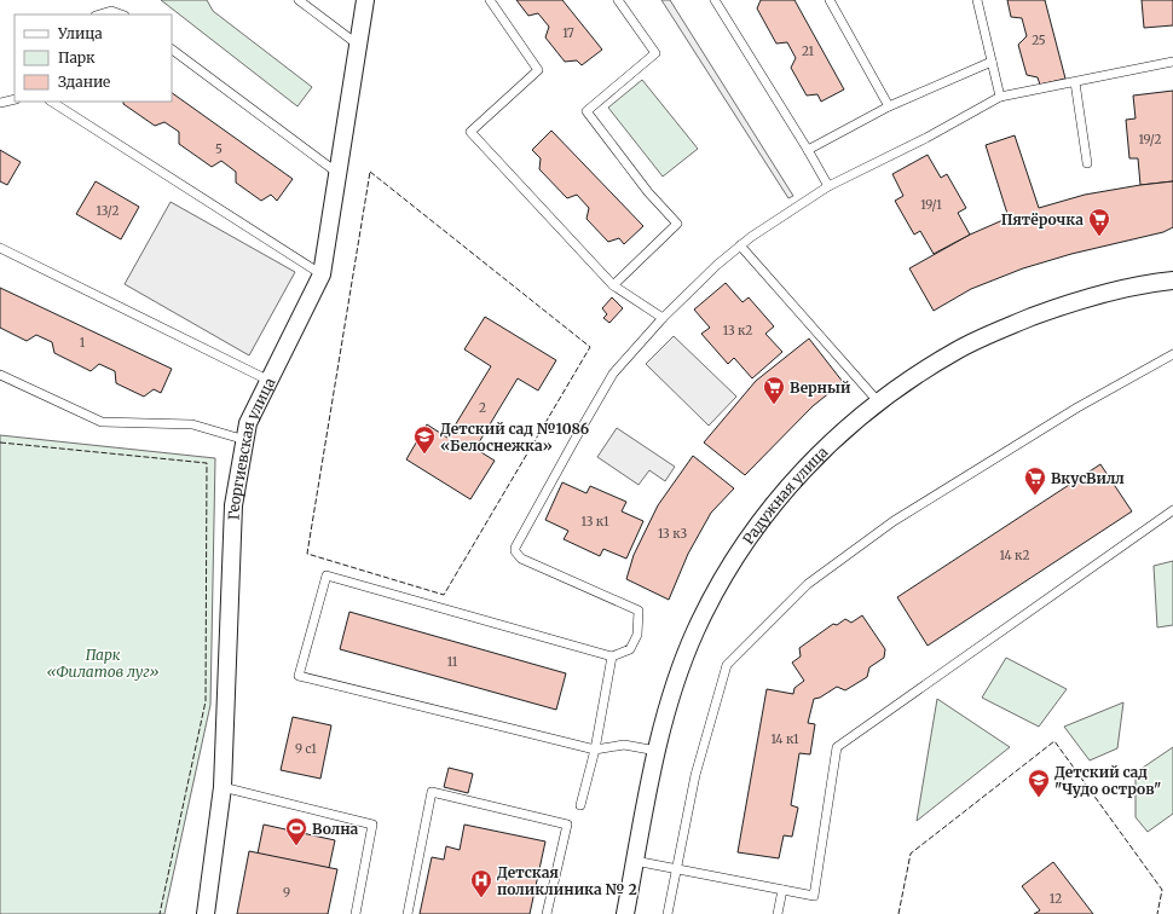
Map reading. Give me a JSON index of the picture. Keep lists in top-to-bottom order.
{
  "streets": {
    "street": ["Георгиевская улица", "Радужная улица"]
  },
  "parks": ["Парк «Филатов луг»"],
  "places": {
    "supermarket": ["Пятёрочка", "Верный", "ВкусВилл"],
    "school or university": ["Детский сад №1086 «Белоснежка»", "Детский сад \"Чудо остров\""],
    "sports": ["Волна"],
    "hospital": ["Детская поликлиника № 2"]
  },
  "house_numbers": [
    "17",
    "25",
    "21",
    "19/2",
    "5",
    "19/1",
    "13/2",
    "13 к2",
    "1",
    "2",
    "13 к1",
    "13 к3",
    "14 к2",
    "11",
    "14 к1",
    "9 с1",
    "9",
    "12"
  ],
  "legend": ["Улица", "Парк", "Здание"]
}
